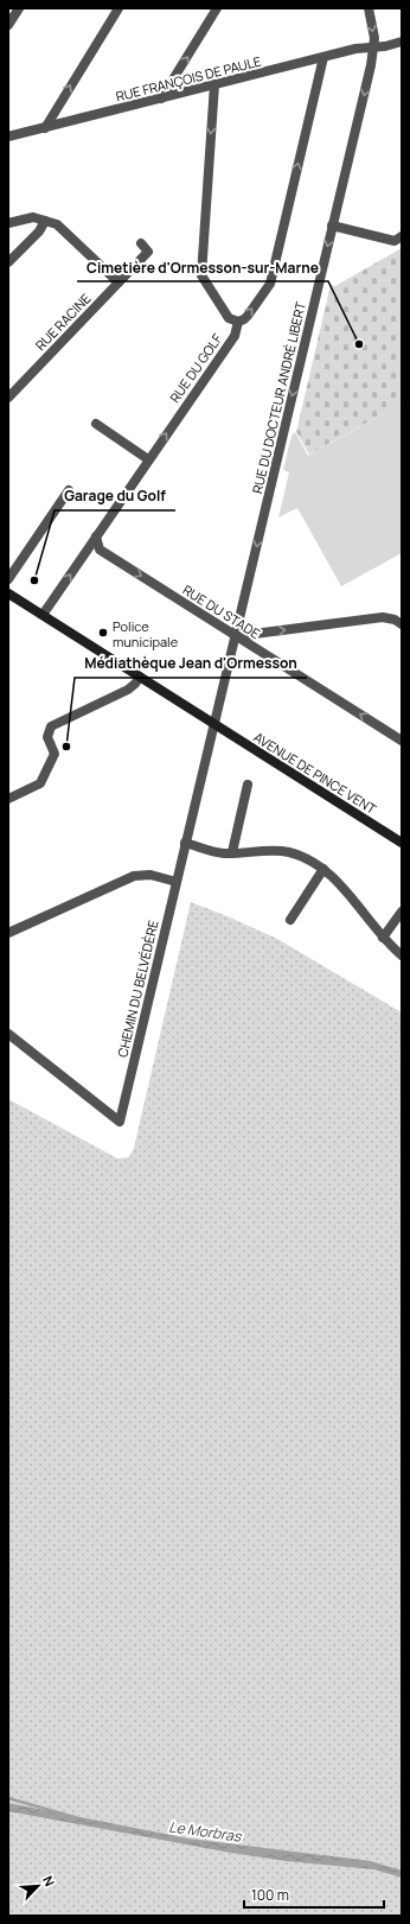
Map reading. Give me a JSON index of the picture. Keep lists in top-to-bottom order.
{
  "streets": {
    "main road": ["AVENUE DE PINCE VENT"],
    "street": [
      "RUE FRANÇOIS DE PAULE",
      "RUE RACINE",
      "RUE DU GOLF",
      "RUE DU DOCTEUR ANDRÉ LIBERT",
      "RUE DU STADE",
      "CHEMIN DU BELVÉDÈRE"
    ]
  },
  "crossings": [
    ["RUE FRANÇOIS DE PAULE", "RUE DU GOLF"],
    ["RUE FRANÇOIS DE PAULE", "RUE DU DOCTEUR ANDRÉ LIBERT"],
    ["RUE DU GOLF", "AVENUE DE PINCE VENT"],
    ["RUE DU DOCTEUR ANDRÉ LIBERT", "RUE DU STADE"],
    ["RUE DU DOCTEUR ANDRÉ LIBERT", "AVENUE DE PINCE VENT"],
    ["RUE DU DOCTEUR ANDRÉ LIBERT", "CHEMIN DU BELVÉDÈRE"],
    ["AVENUE DE PINCE VENT", "CHEMIN DU BELVÉDÈRE"]
  ],
  "one_way": ["RUE DU GOLF", "RUE DU DOCTEUR ANDRÉ LIBERT"],
  "water": ["Le Morbras"],
  "places": [
    "Cimetière d'Ormesson-sur-Marne",
    "Garage du Golf",
    "Police municipale",
    "Médiathèque Jean d'Ormesson"
  ],
  "scale_bar": "100 m",
  "north": "top right"
}
